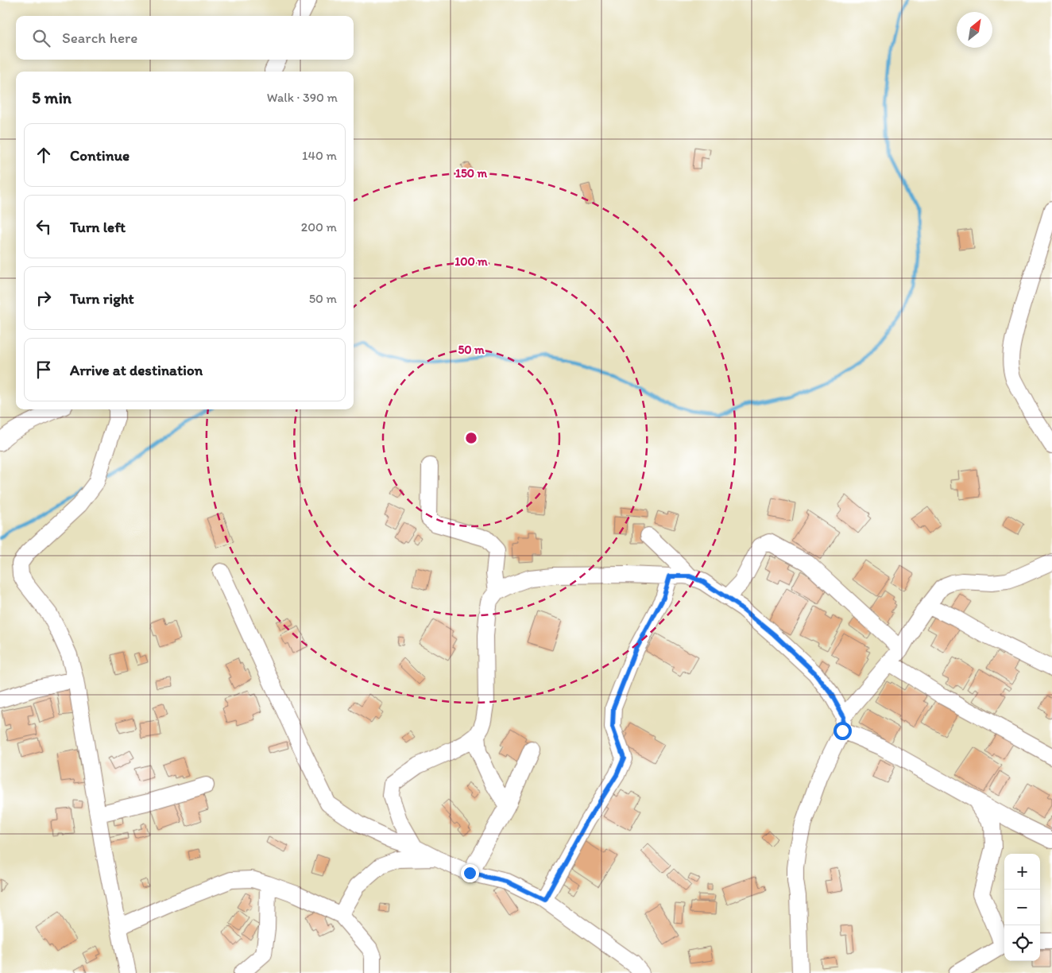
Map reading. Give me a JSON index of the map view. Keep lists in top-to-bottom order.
{
  "north": "top right",
  "page": {
    "search": "Search here",
    "heading": ["5 min", "Walk · 390 m"],
    "list": [
      ["Continue", "140 m"],
      ["Turn left", "200 m"],
      ["Turn right", "50 m"],
      "Arrive at destination"
    ],
    "map_buttons": ["+", "−"]
  },
  "rings": ["150 m", "100 m", "50 m"]
}
